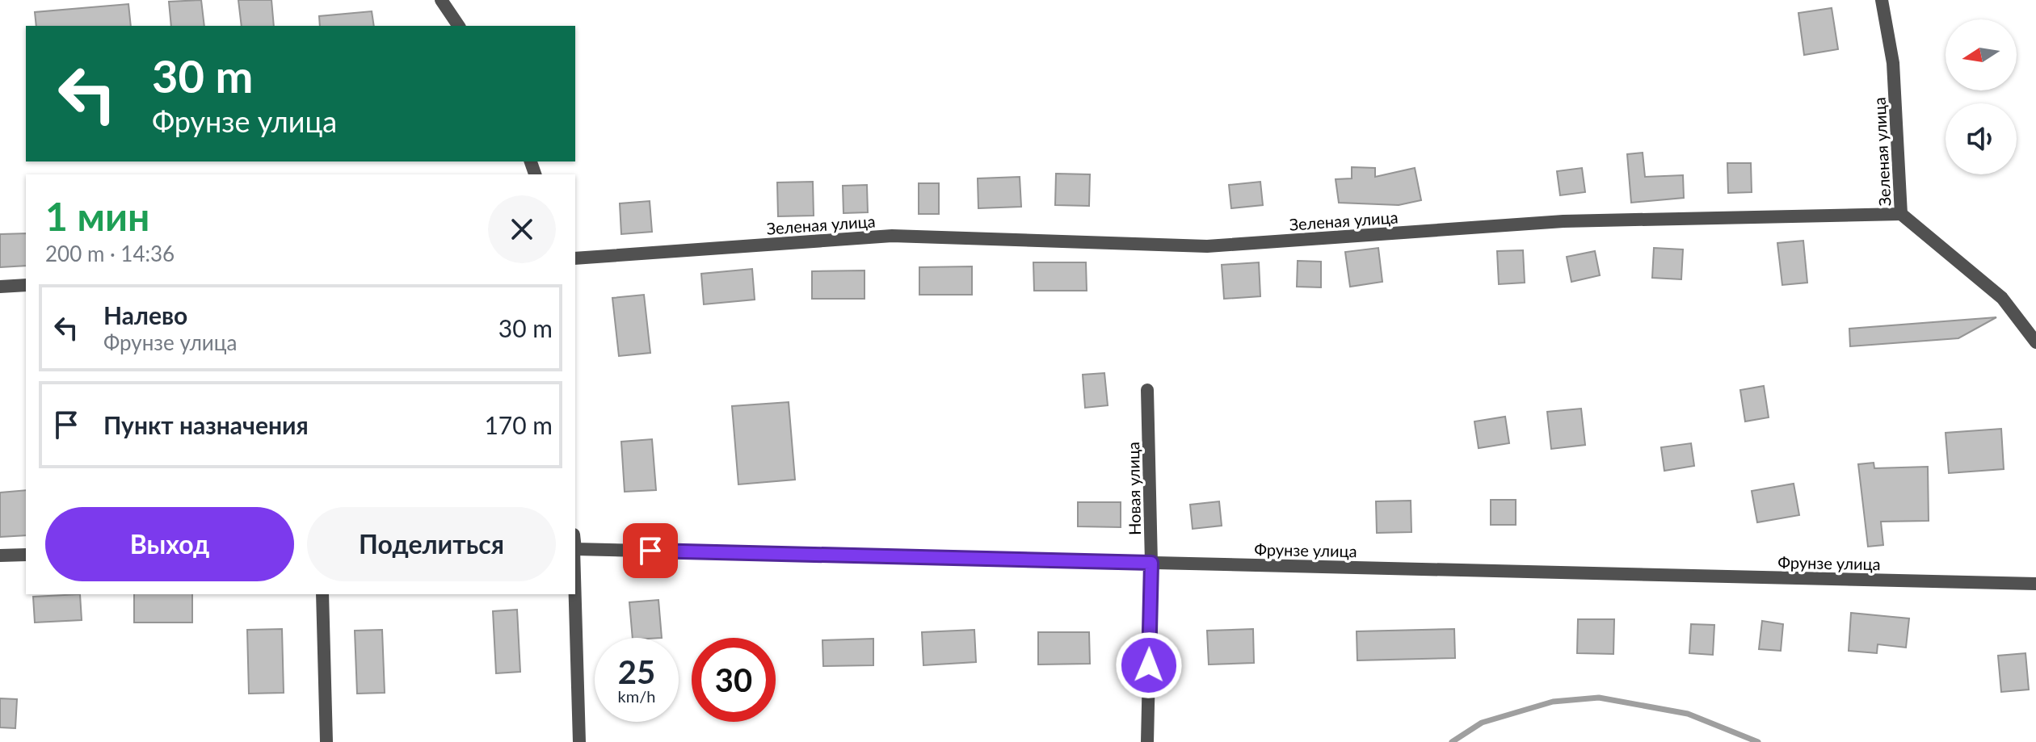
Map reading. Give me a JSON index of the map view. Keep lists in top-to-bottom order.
{
  "streets": {
    "street": ["Зеленая улица", "Новая улица", "Фрунзе улица"]
  },
  "crossings": [
    ["Новая улица", "Фрунзе улица"]
  ],
  "north": "left",
  "page": {
    "turn": ["30 m", "Фрунзе улица"],
    "heading": ["1 мин", "200 m · 14:36"],
    "list": [
      {
        "name": "Налево",
        "note": "Фрунзе улица",
        "value": "30 m"
      },
      {
        "name": "Пункт назначения",
        "value": "170 m"
      }
    ],
    "buttons": ["Выход", "Поделиться"],
    "speed": "25 km/h",
    "limit": "30"
  }
}
